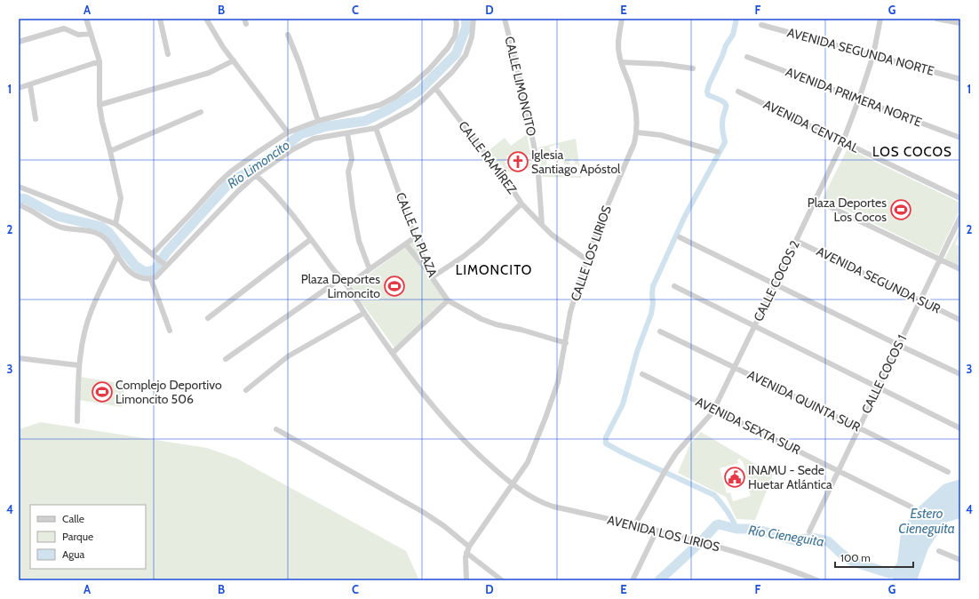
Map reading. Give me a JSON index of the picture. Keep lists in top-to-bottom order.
{
  "streets": {
    "street": [
      "AVENIDA SEGUNDA NORTE",
      "CALLE LIMONCITO",
      "AVENIDA PRIMERA NORTE",
      "AVENIDA CENTRAL",
      "CALLE RAMÍREZ",
      "CALLE LA PLAZA",
      "CALLE LOS LIRIOS",
      "AVENIDA SEGUNDA SUR",
      "CALLE COCOS 2",
      "CALLE COCOS 1",
      "AVENIDA QUINTA SUR",
      "AVENIDA SEXTA SUR",
      "AVENIDA LOS LIRIOS"
    ]
  },
  "crossings": [
    ["AVENIDA SEGUNDA NORTE", "CALLE COCOS 2"],
    ["CALLE LIMONCITO", "CALLE RAMÍREZ"],
    ["AVENIDA PRIMERA NORTE", "CALLE COCOS 2"],
    ["AVENIDA CENTRAL", "CALLE COCOS 2"],
    ["CALLE LA PLAZA", "CALLE LOS LIRIOS"],
    ["CALLE LOS LIRIOS", "AVENIDA LOS LIRIOS"],
    ["AVENIDA SEGUNDA SUR", "CALLE COCOS 2"],
    ["AVENIDA SEGUNDA SUR", "CALLE COCOS 1"],
    ["CALLE COCOS 2", "AVENIDA QUINTA SUR"],
    ["CALLE COCOS 2", "AVENIDA SEXTA SUR"],
    ["CALLE COCOS 2", "AVENIDA LOS LIRIOS"],
    ["CALLE COCOS 1", "AVENIDA QUINTA SUR"],
    ["CALLE COCOS 1", "AVENIDA SEXTA SUR"]
  ],
  "districts": ["LOS COCOS", "LIMONCITO"],
  "water": ["Río Limoncito", "Estero Cieneguita", "Río Cieneguita"],
  "places": {
    "church": ["Iglesia Santiago Apóstol"],
    "sports": ["Plaza Deportes Los Cocos", "Plaza Deportes Limoncito", "Complejo Deportivo Limoncito 506"],
    "public building": ["INAMU - Sede Huetar Atlántica"]
  },
  "legend": ["Calle", "Parque", "Agua"],
  "scale_bar": "100 m",
  "grid": {
    "columns": [
      "A",
      "B",
      "C",
      "D",
      "E",
      "F",
      "G"
    ],
    "rows": [
      "1",
      "2",
      "3",
      "4"
    ]
  }
}
